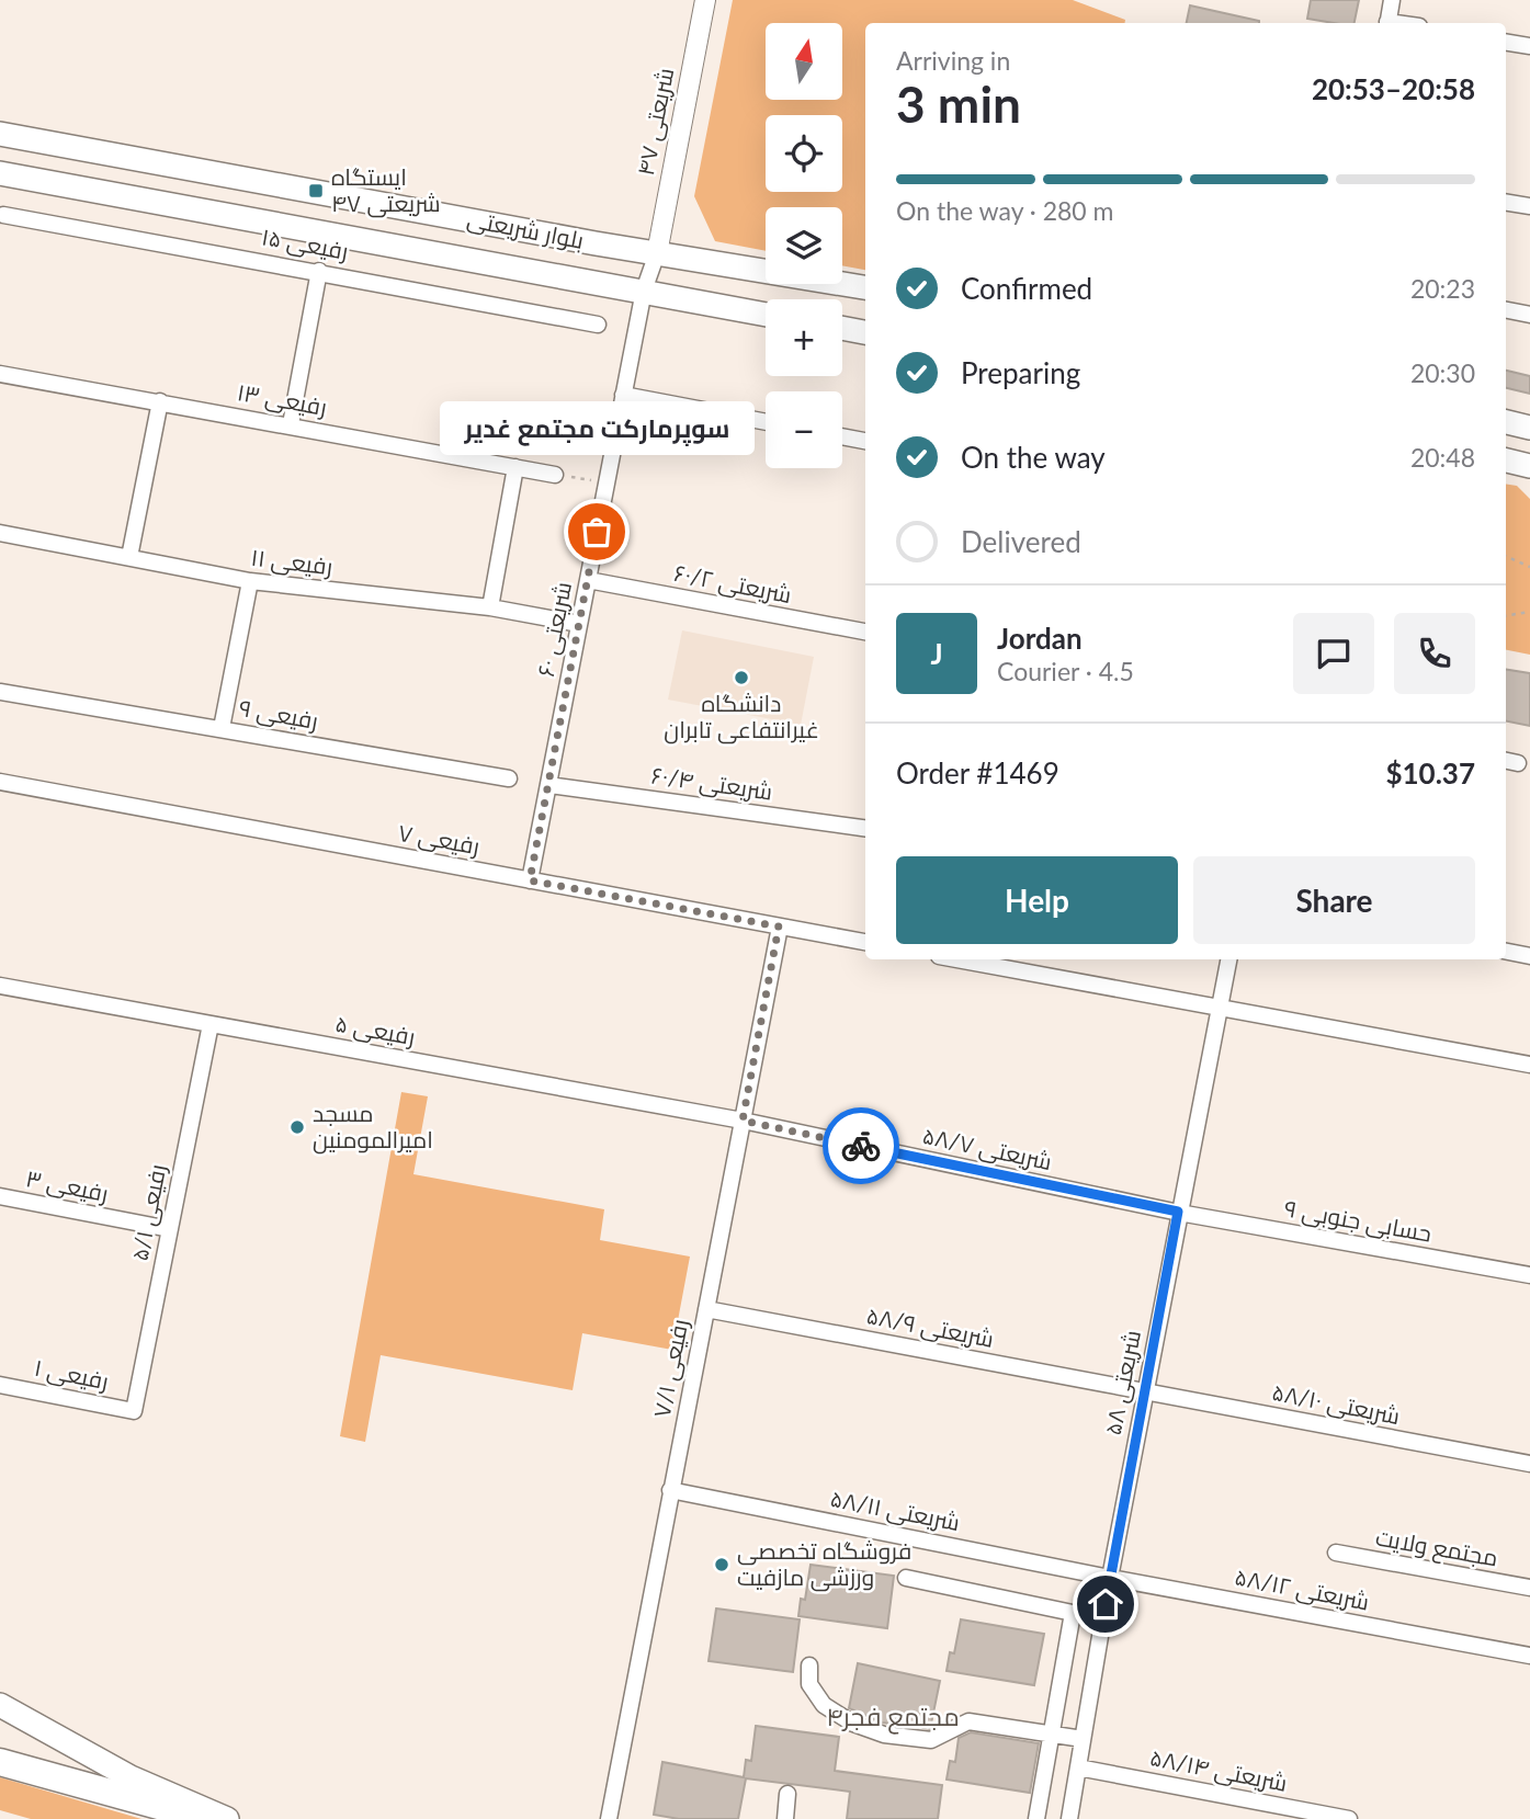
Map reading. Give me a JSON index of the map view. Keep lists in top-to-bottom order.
{
  "streets": {
    "main road": ["بلوار شریعتی"],
    "street": [
      "شریعتی ۴۷",
      "رفیعی ۱۵",
      "رفیعی ۱۳",
      "رفیعی ۱۱",
      "شریعتی ۶۰/۲",
      "شریعتی ۶۰",
      "رفیعی ۹",
      "شریعتی ۶۰/۴",
      "رفیعی ۷",
      "رفیعی ۵",
      "شریعتی ۵۸/۷",
      "رفیعی ۳",
      "رفیعی ۵/۱",
      "حسابی جنوبی ۹",
      "شریعتی ۵۸/۹",
      "رفیعی ۷/۱",
      "رفیعی ۱",
      "شریعتی ۵۸",
      "شریعتی ۵۸/۱۰",
      "شریعتی ۵۸/۱۱",
      "مجتمع ولایت",
      "شریعتی ۵۸/۱۲",
      "شریعتی ۵۸/۱۴"
    ]
  },
  "crossings": [
    ["شریعتی ۴۷", "بلوار شریعتی"],
    ["شریعتی ۴۷", "شریعتی ۶۰"],
    ["بلوار شریعتی", "شریعتی ۶۰"],
    ["رفیعی ۱۱", "شریعتی ۶۰"],
    ["شریعتی ۶۰/۲", "شریعتی ۶۰"],
    ["شریعتی ۶۰", "شریعتی ۶۰/۴"],
    ["شریعتی ۶۰", "رفیعی ۷"],
    ["رفیعی ۷", "رفیعی ۷/۱"],
    ["رفیعی ۵", "شریعتی ۵۸/۷"],
    ["رفیعی ۵", "رفیعی ۵/۱"],
    ["رفیعی ۵", "رفیعی ۷/۱"],
    ["شریعتی ۵۸/۷", "حسابی جنوبی ۹"],
    ["شریعتی ۵۸/۷", "رفیعی ۷/۱"],
    ["شریعتی ۵۸/۷", "شریعتی ۵۸"],
    ["رفیعی ۳", "رفیعی ۵/۱"],
    ["رفیعی ۵/۱", "رفیعی ۱"],
    ["حسابی جنوبی ۹", "شریعتی ۵۸"],
    ["شریعتی ۵۸/۹", "رفیعی ۷/۱"],
    ["شریعتی ۵۸/۹", "شریعتی ۵۸"],
    ["شریعتی ۵۸/۹", "شریعتی ۵۸/۱۰"],
    ["رفیعی ۷/۱", "شریعتی ۵۸/۱۱"],
    ["شریعتی ۵۸", "شریعتی ۵۸/۱۰"],
    ["شریعتی ۵۸", "شریعتی ۵۸/۱۱"],
    ["شریعتی ۵۸", "شریعتی ۵۸/۱۲"],
    ["شریعتی ۵۸", "شریعتی ۵۸/۱۴"],
    ["شریعتی ۵۸/۱۱", "شریعتی ۵۸/۱۲"]
  ],
  "districts": ["مجتمع فجر۴"],
  "places": {
    "transit": ["ایستگاه شریعتی ۴۷"],
    "other": [
      "سوپرمارکت مجتمع غدیر",
      "دانشگاه غیرانتفاعی تابران",
      "مسجد امیرالمومنین",
      "فروشگاه تخصصی ورزشی مازفیت"
    ]
  },
  "north": "top",
  "page": {
    "map_buttons": ["+", "−"],
    "heading": ["3 min", "Arriving in", "20:53–20:58"],
    "panel": [
      "Jordan",
      "Courier · 4.5",
      "Order #1469",
      "$10.37"
    ],
    "bar": "On the way · 280 m",
    "list": [
      ["Confirmed", "20:23"],
      ["Preparing", "20:30"],
      ["On the way", "20:48"],
      "Delivered"
    ],
    "bubble": "سوپرمارکت مجتمع غدیر",
    "round": "J",
    "buttons": ["Help", "Share"]
  }
}
